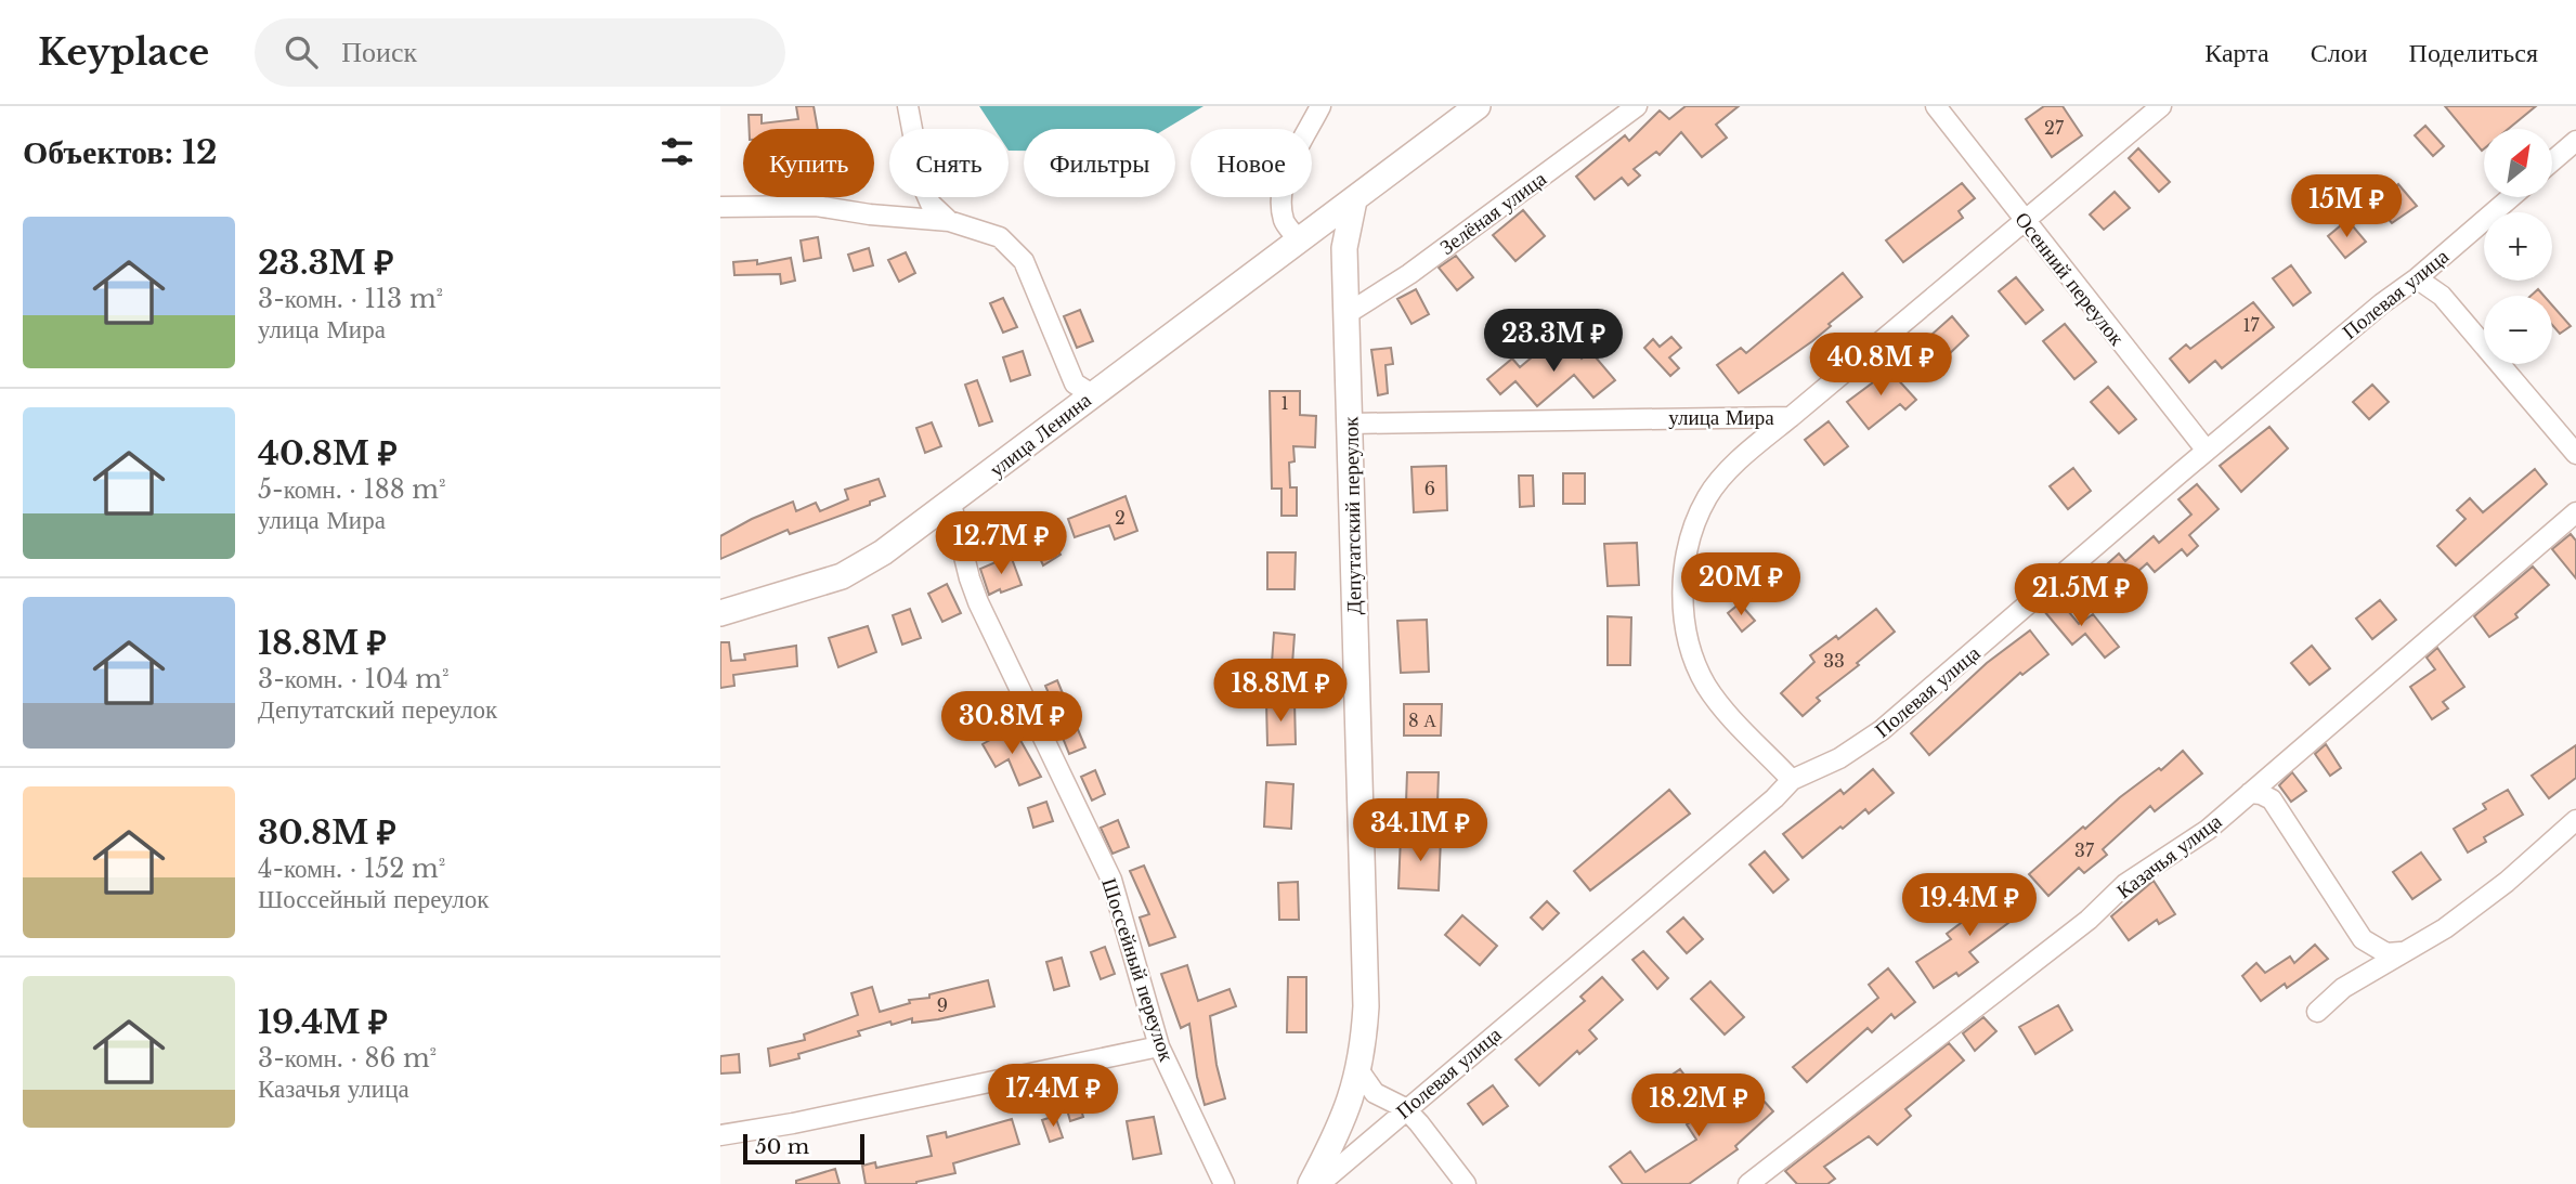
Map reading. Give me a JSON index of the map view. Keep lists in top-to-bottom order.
{
  "streets": {
    "street": [
      "Зелёная улица",
      "Осенний переулок",
      "Полевая улица",
      "улица Мира",
      "улица Ленина",
      "Депутатский переулок",
      "Казачья улица",
      "Шоссейный переулок"
    ]
  },
  "crossings": [
    ["Зелёная улица", "Депутатский переулок"],
    ["Осенний переулок", "Полевая улица"],
    ["Осенний переулок", "улица Мира"],
    ["улица Мира", "Депутатский переулок"],
    ["улица Ленина", "Депутатский переулок"],
    ["улица Ленина", "Шоссейный переулок"]
  ],
  "house_numbers": [
    "27",
    "17",
    "1",
    "6",
    "2",
    "33",
    "8 А",
    "37",
    "9"
  ],
  "scale_bar": "50 m",
  "north": "top right",
  "page": {
    "header": "Keyplace",
    "search": "Поиск",
    "nav": ["Карта", "Слои", "Поделиться"],
    "heading": "Объектов: 12",
    "map_buttons": ["+", "−"],
    "chip": [
      "Купить",
      "Снять",
      "Фильтры",
      "Новое"
    ],
    "price": [
      "15M ₽",
      "23.3M ₽",
      "40.8M ₽",
      "12.7M ₽",
      "20M ₽",
      "21.5M ₽",
      "18.8M ₽",
      "30.8M ₽",
      "34.1M ₽",
      "19.4M ₽",
      "17.4M ₽",
      "18.2M ₽"
    ],
    "list": [
      {
        "name": "23.3M ₽",
        "note": "3-комн. · 113 m² · улица Мира"
      },
      {
        "name": "40.8M ₽",
        "note": "5-комн. · 188 m² · улица Мира"
      },
      {
        "name": "18.8M ₽",
        "note": "3-комн. · 104 m² · Депутатский переулок"
      },
      {
        "name": "30.8M ₽",
        "note": "4-комн. · 152 m² · Шоссейный переулок"
      },
      {
        "name": "19.4M ₽",
        "note": "3-комн. · 86 m² · Казачья улица"
      }
    ],
    "scale": "50 m"
  }
}
